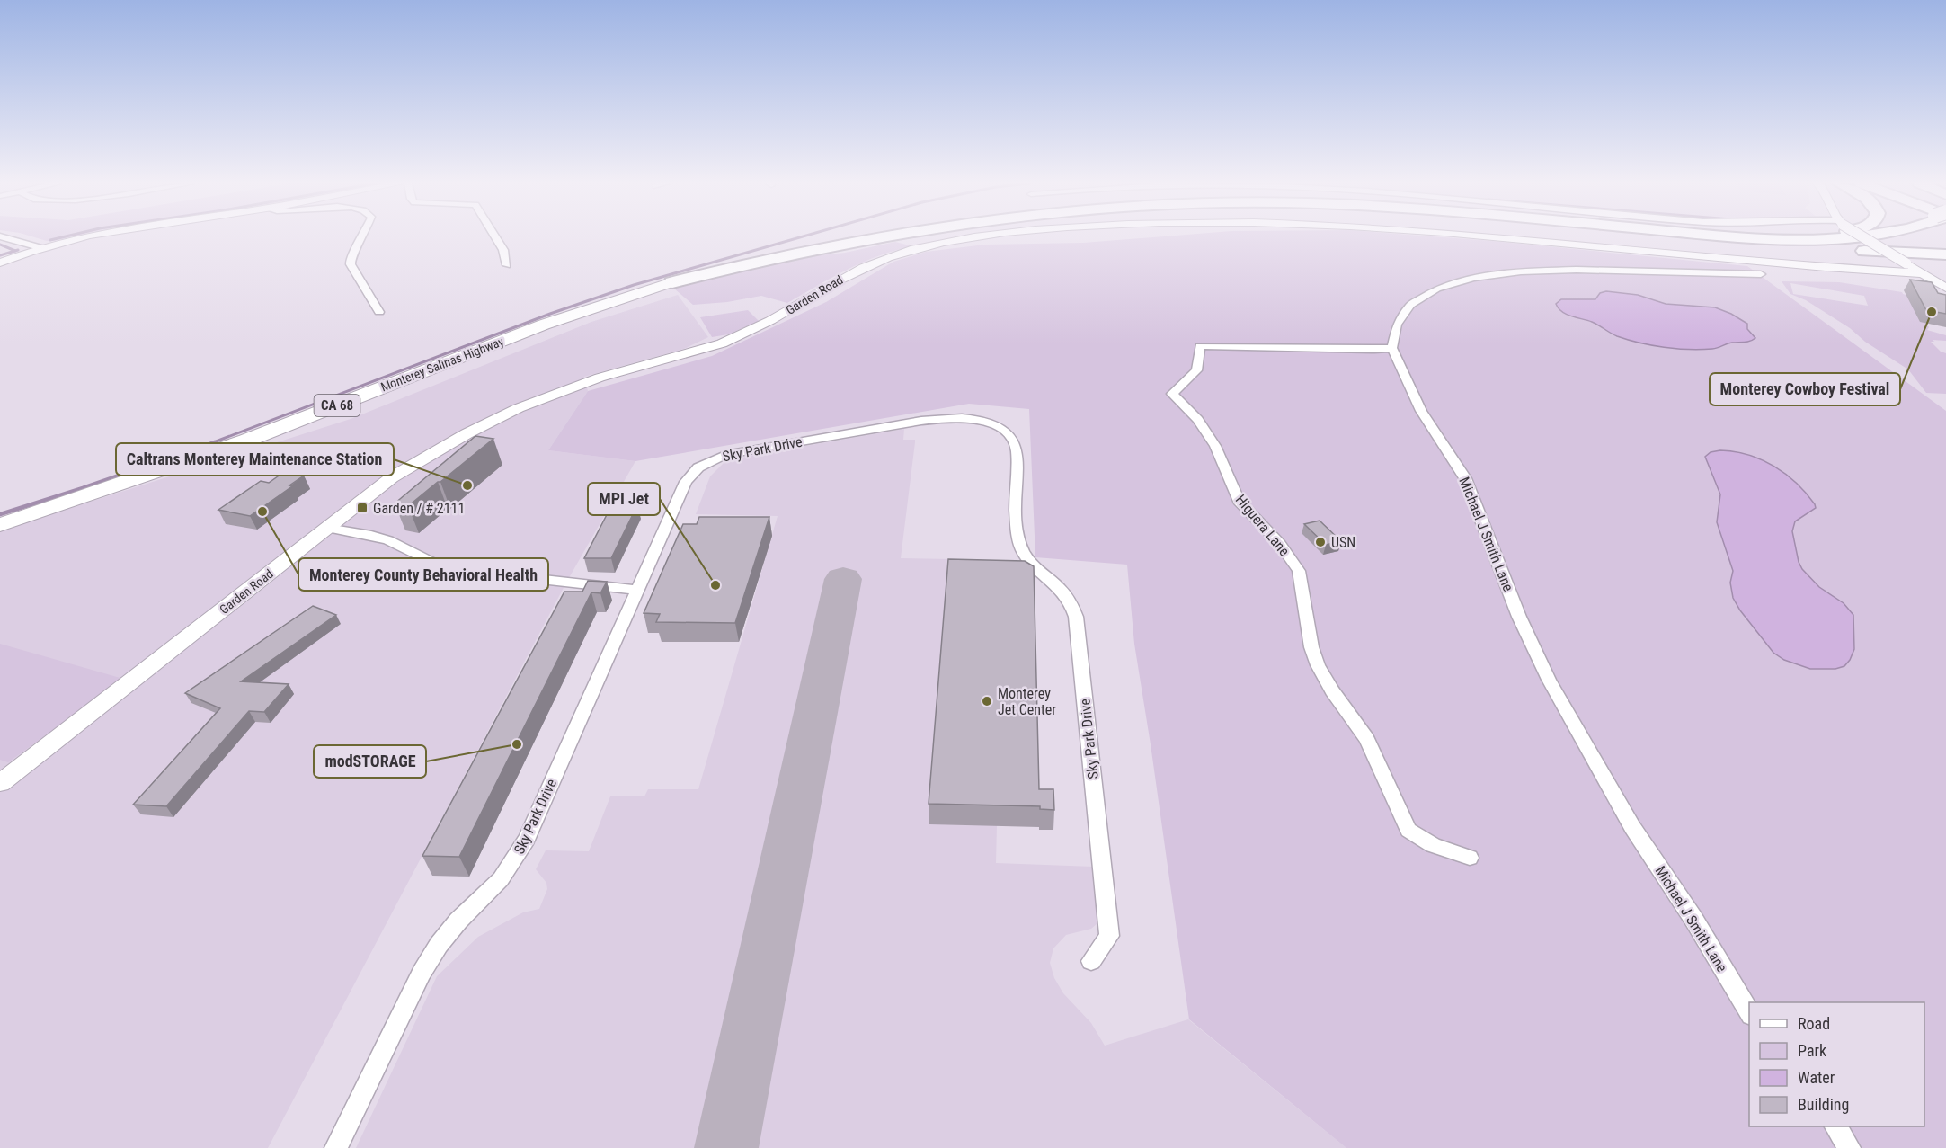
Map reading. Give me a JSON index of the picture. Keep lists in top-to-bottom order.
{
  "streets": {
    "highway": ["Monterey Salinas Highway", "CA 68"],
    "street": [
      "Garden Road",
      "Sky Park Drive",
      "Higuera Lane",
      "Michael J Smith Lane"
    ]
  },
  "crossings": [
    ["Higuera Lane", "Michael J Smith Lane"]
  ],
  "places": {
    "other": [
      "Monterey Cowboy Festival",
      "Caltrans Monterey Maintenance Station",
      "Monterey County Behavioral Health",
      "USN",
      "MPI Jet",
      "Monterey Jet Center",
      "modSTORAGE"
    ],
    "transit": ["Garden / # 2111"]
  },
  "legend": [
    "Road",
    "Park",
    "Water",
    "Building"
  ]
}
